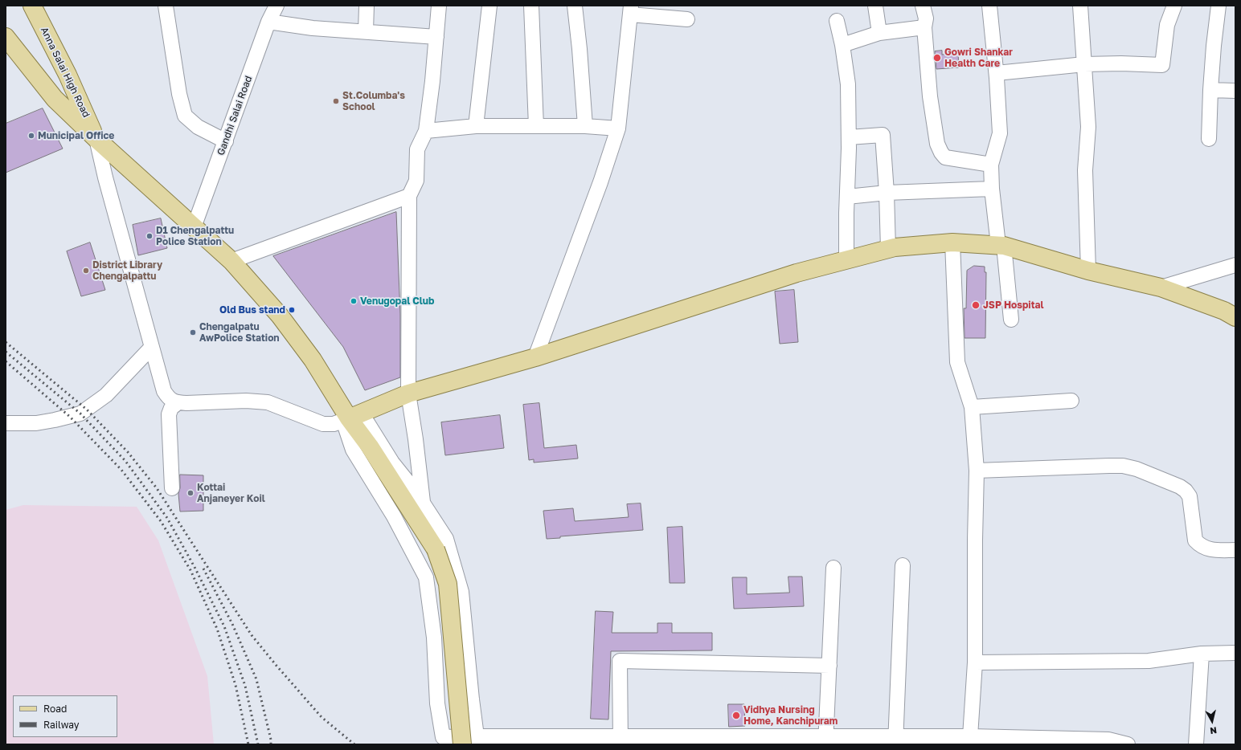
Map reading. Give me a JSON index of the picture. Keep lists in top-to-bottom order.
{
  "streets": {
    "main road": ["Anna Salai High Road"],
    "street": ["Gandhi Salai Road"]
  },
  "places": [
    "Gowri Shankar Health Care",
    "St.Columba's School",
    "Municipal Office",
    "D1 Chengalpattu Police Station",
    "District Library Chengalpattu",
    "Venugopal Club",
    "JSP Hospital",
    "Old Bus stand",
    "Chengalpatu AwPolice Station",
    "Kottai Anjaneyer Koil",
    "Vidhya Nursing Home, Kanchipuram"
  ],
  "legend": ["Road", "Railway"],
  "north": "bottom"
}
